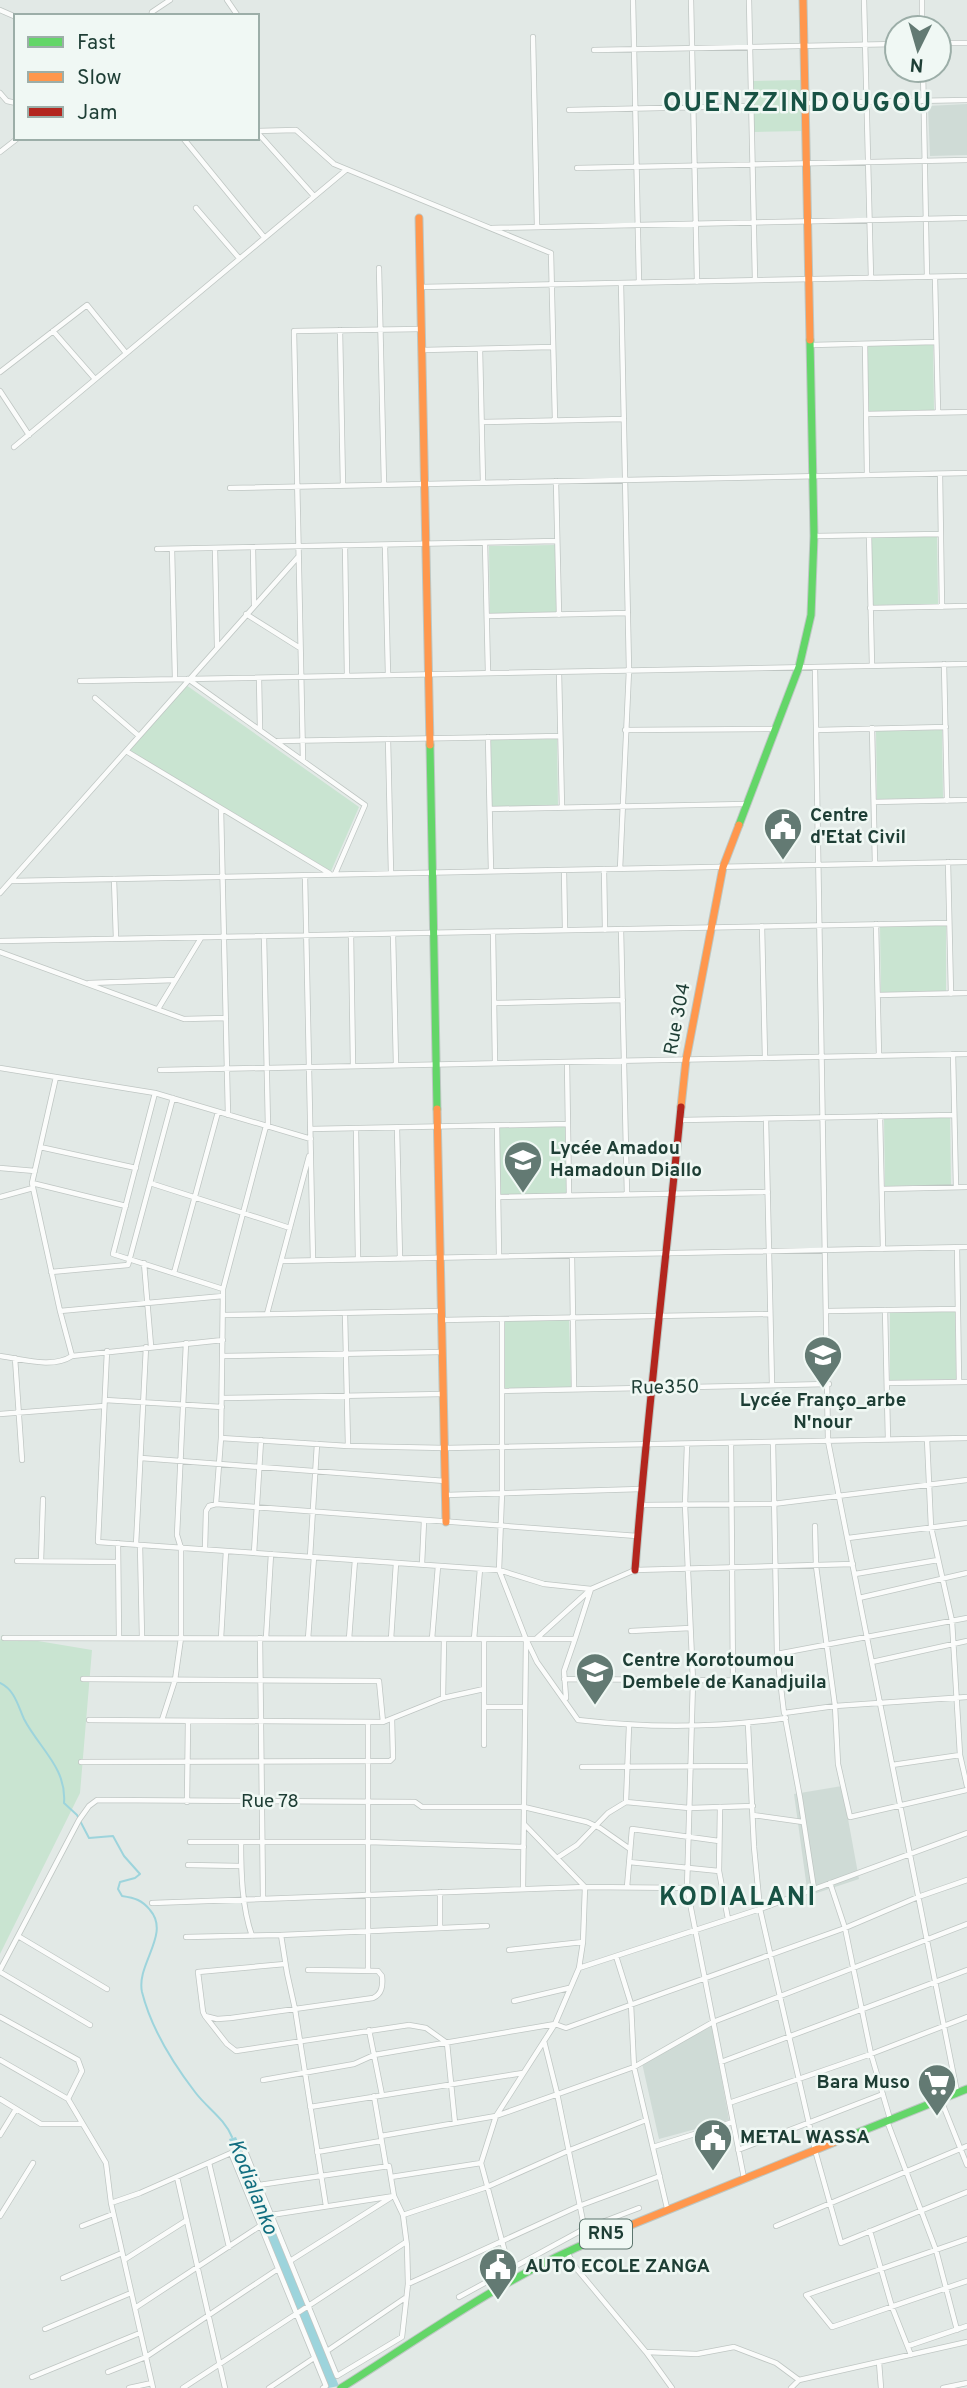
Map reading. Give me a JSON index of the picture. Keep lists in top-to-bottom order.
{
  "streets": {
    "main road": ["Rue 304", "RN5"],
    "street": ["Rue350", "Rue 78"]
  },
  "crossings": [
    ["Rue 304", "Rue350"]
  ],
  "districts": ["OUENZZINDOUGOU", "KODIALANI"],
  "water": ["Kodialanko"],
  "places": {
    "public building": ["Centre d'Etat Civil", "METAL WASSA", "AUTO ECOLE ZANGA"],
    "school or university": ["Lycée Amadou Hamadoun Diallo", "Lycée Franço_arbe N'nour", "Centre Korotoumou Dembele de Kanadjuila"],
    "supermarket": ["Bara Muso"]
  },
  "legend": ["Fast", "Slow", "Jam"],
  "north": "bottom"
}
